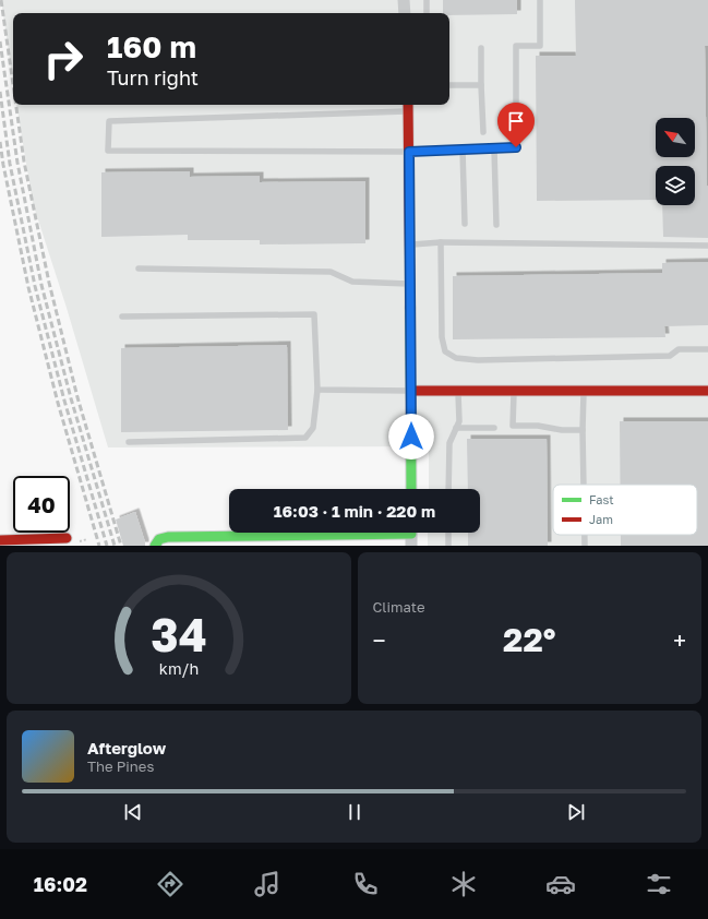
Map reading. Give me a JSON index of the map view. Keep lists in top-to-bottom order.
{
  "legend": ["Fast", "Jam"],
  "north": "top left",
  "page": {
    "turn": ["160 m", "Turn right"],
    "limit": "40",
    "trip": "16:03 · 1 min · 220 m",
    "tile": "Climate",
    "heat": ["−", "22°", "+"],
    "song": ["Afterglow", "The Pines"],
    "tabs": "16:02",
    "gauge": ["34", "km/h"]
  }
}
